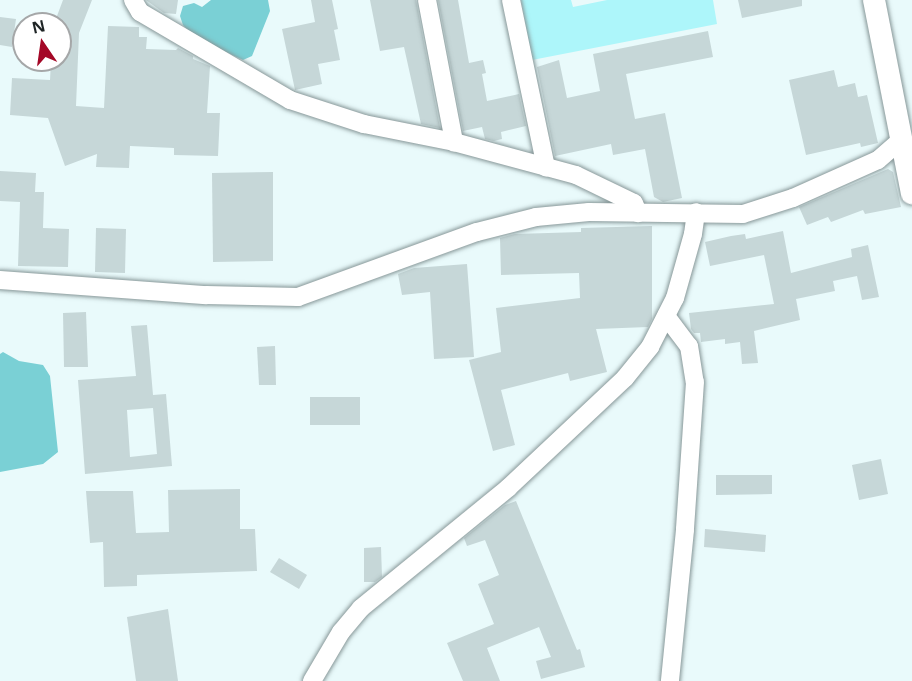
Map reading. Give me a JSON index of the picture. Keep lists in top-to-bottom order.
{
  "north": "top"
}
